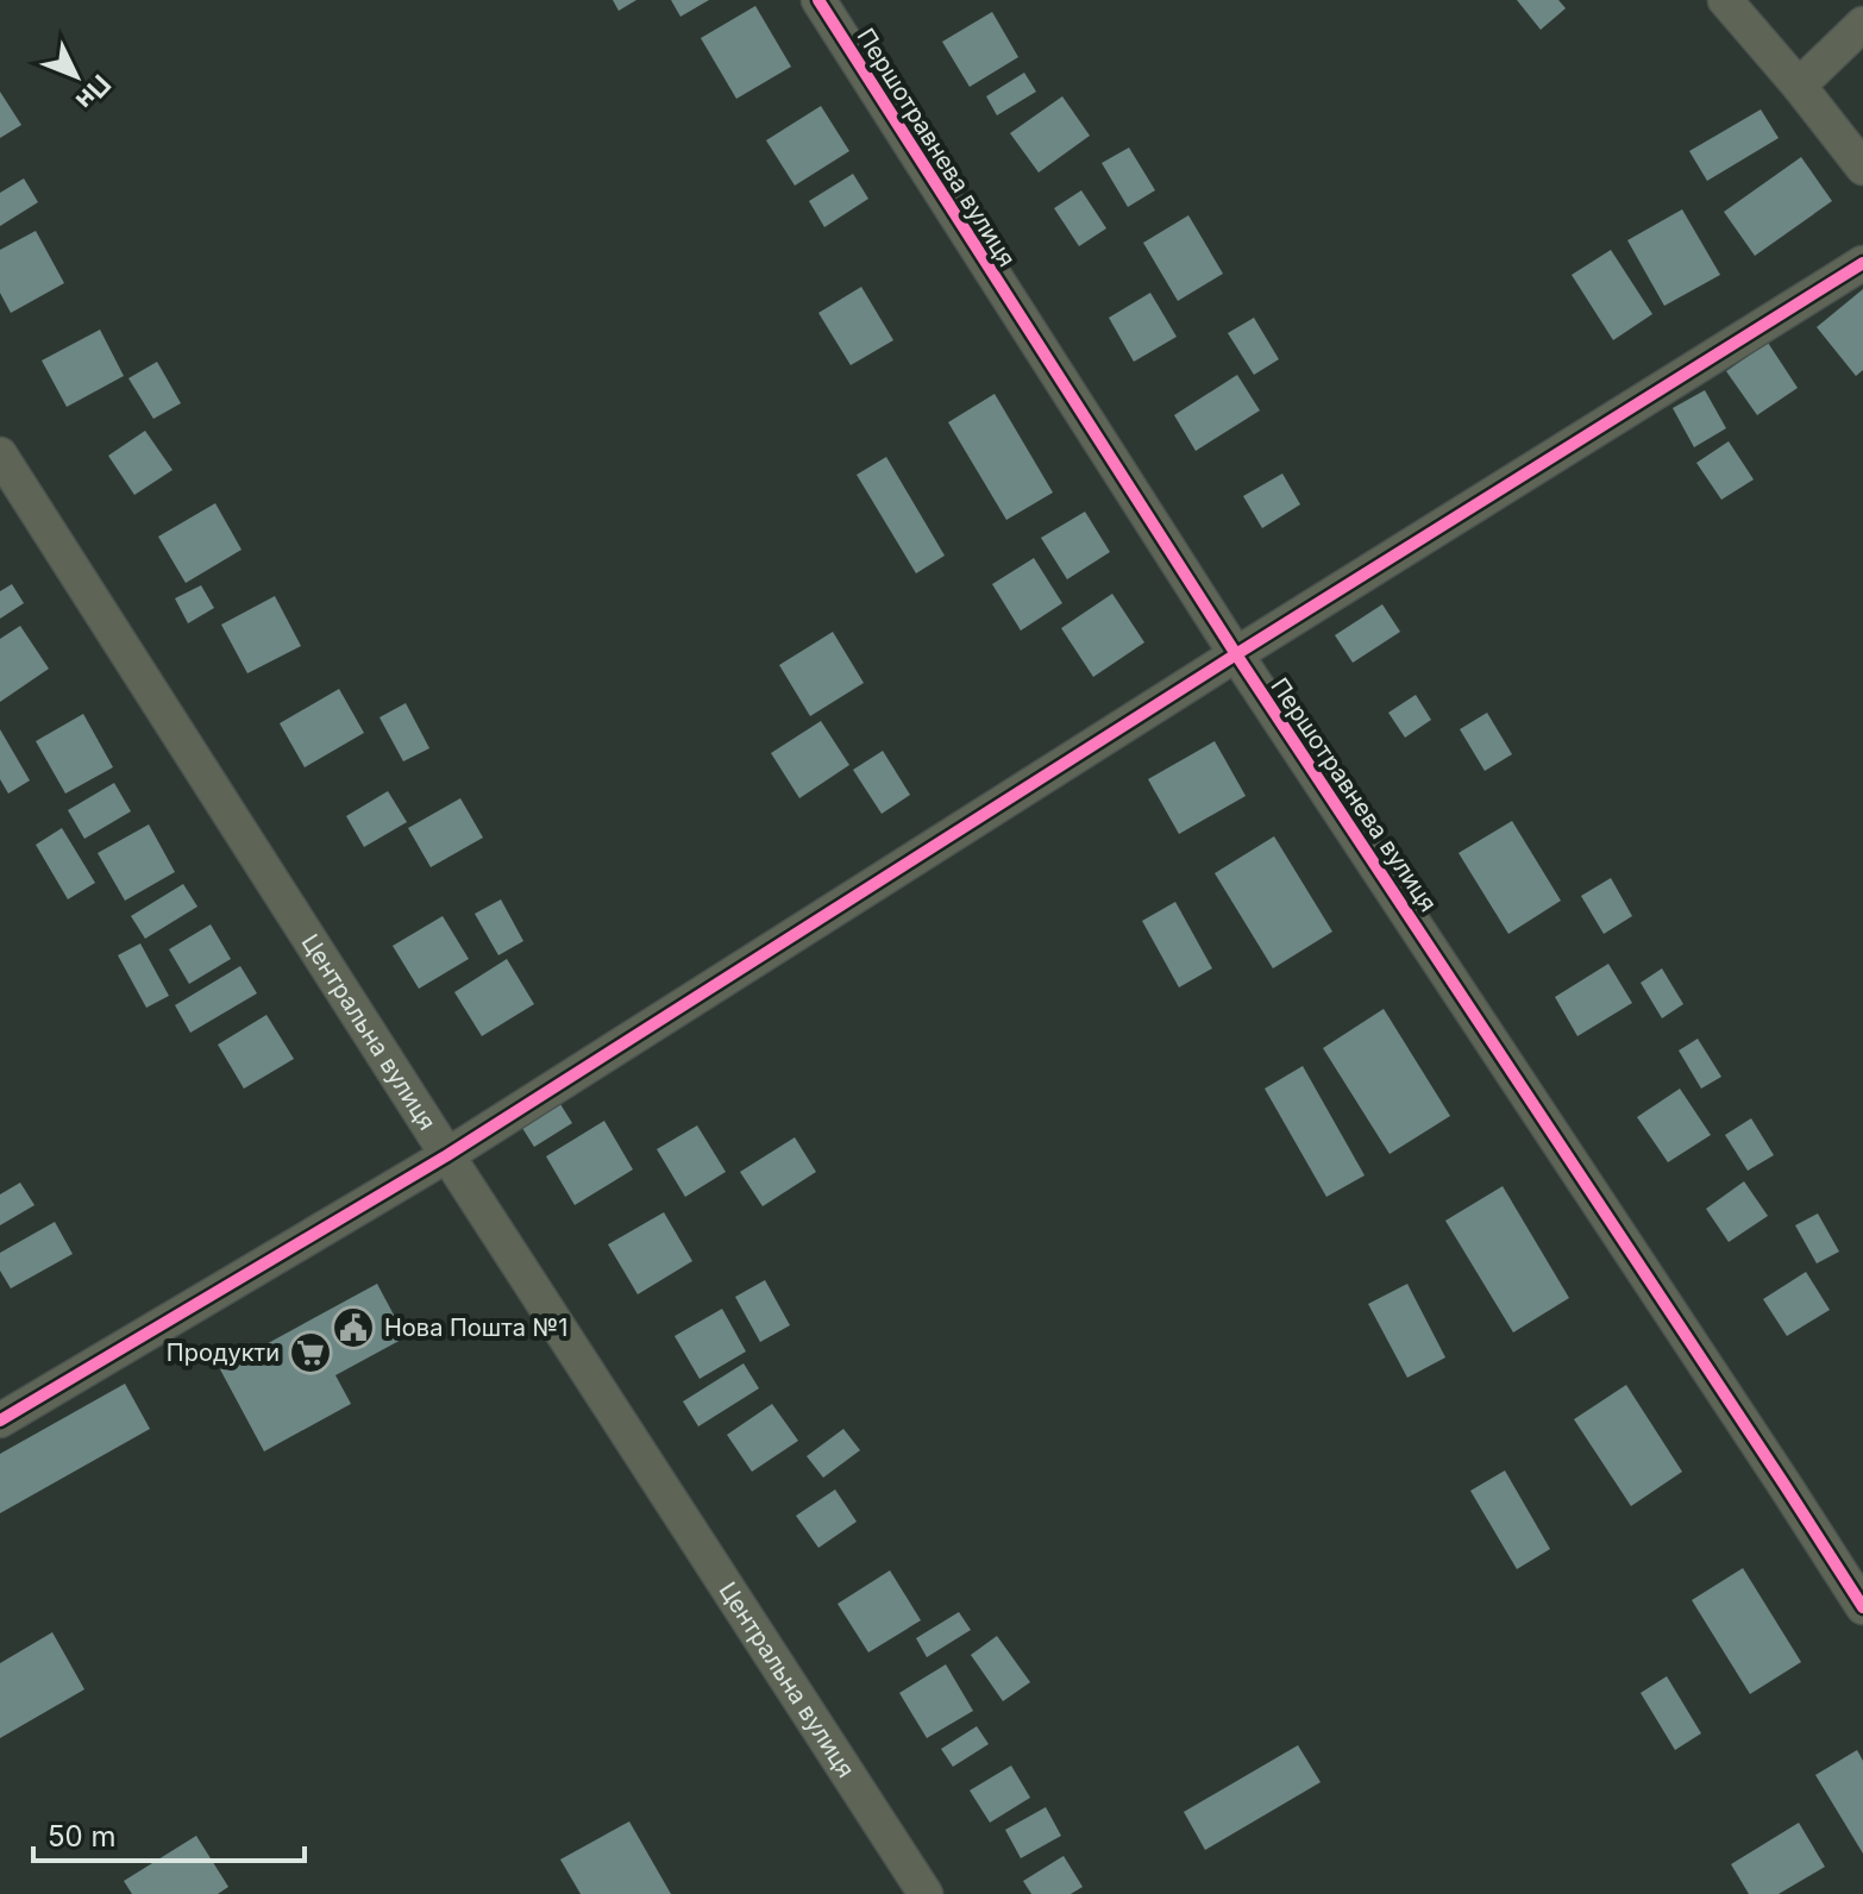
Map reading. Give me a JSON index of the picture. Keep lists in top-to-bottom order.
{
  "streets": {
    "street": ["Першотравнева вулиця", "Центральна вулиця"]
  },
  "places": {
    "public building": ["Нова Пошта №1"],
    "supermarket": ["Продукти"]
  },
  "scale_bar": "50 m",
  "north": "bottom right"
}
